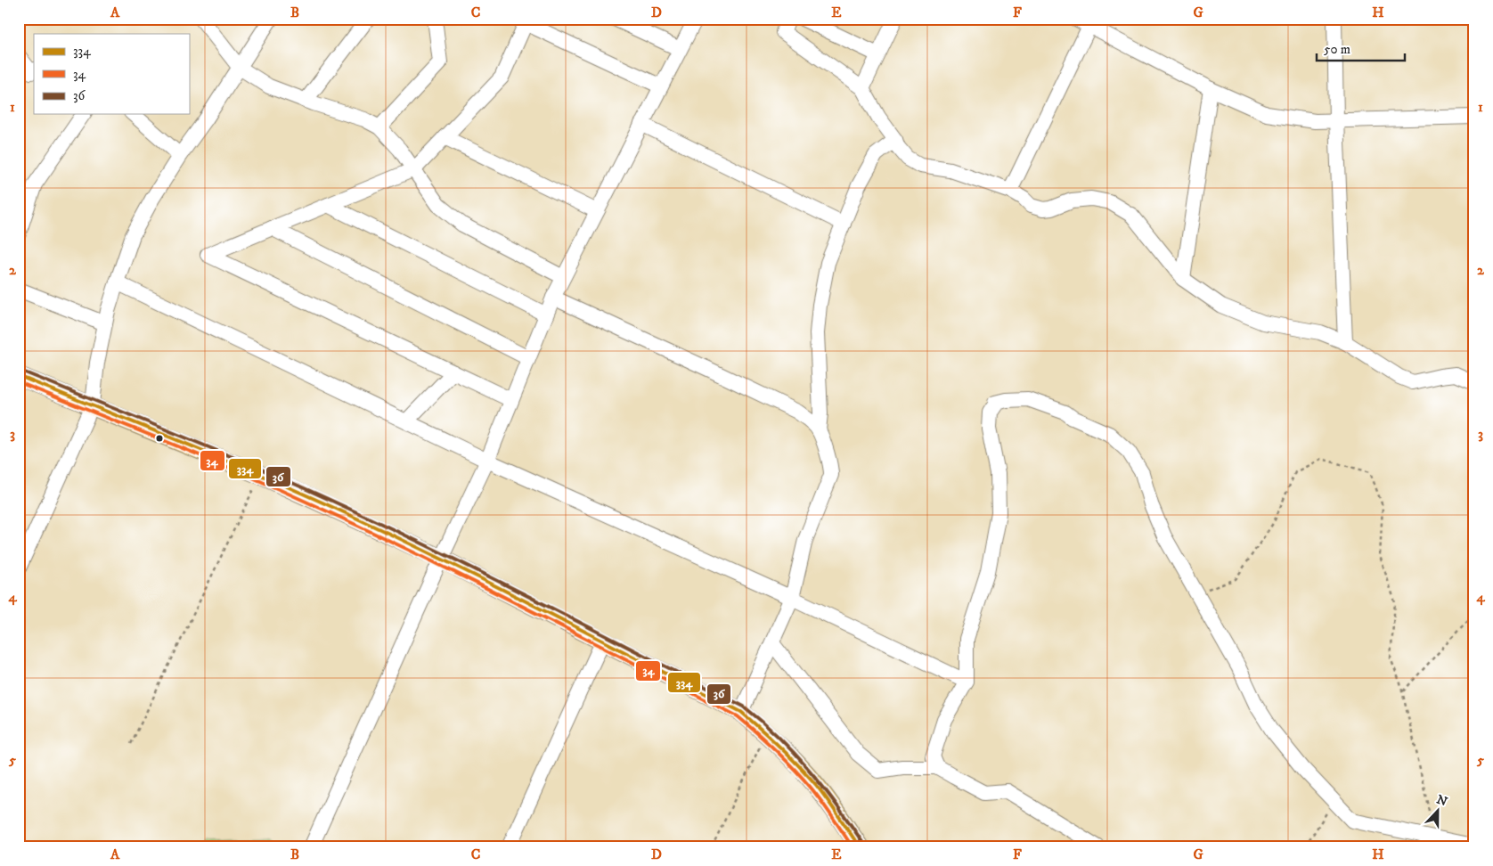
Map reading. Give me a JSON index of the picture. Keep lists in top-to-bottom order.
{
  "lines": ["transit line 36", "transit line 334", "transit line 34"],
  "legend": ["334", "34", "36"],
  "scale_bar": "50 m",
  "north": "top",
  "grid": {
    "columns": [
      "A",
      "B",
      "C",
      "D",
      "E",
      "F",
      "G",
      "H"
    ],
    "rows": [
      "1",
      "2",
      "3",
      "4",
      "5"
    ]
  }
}
